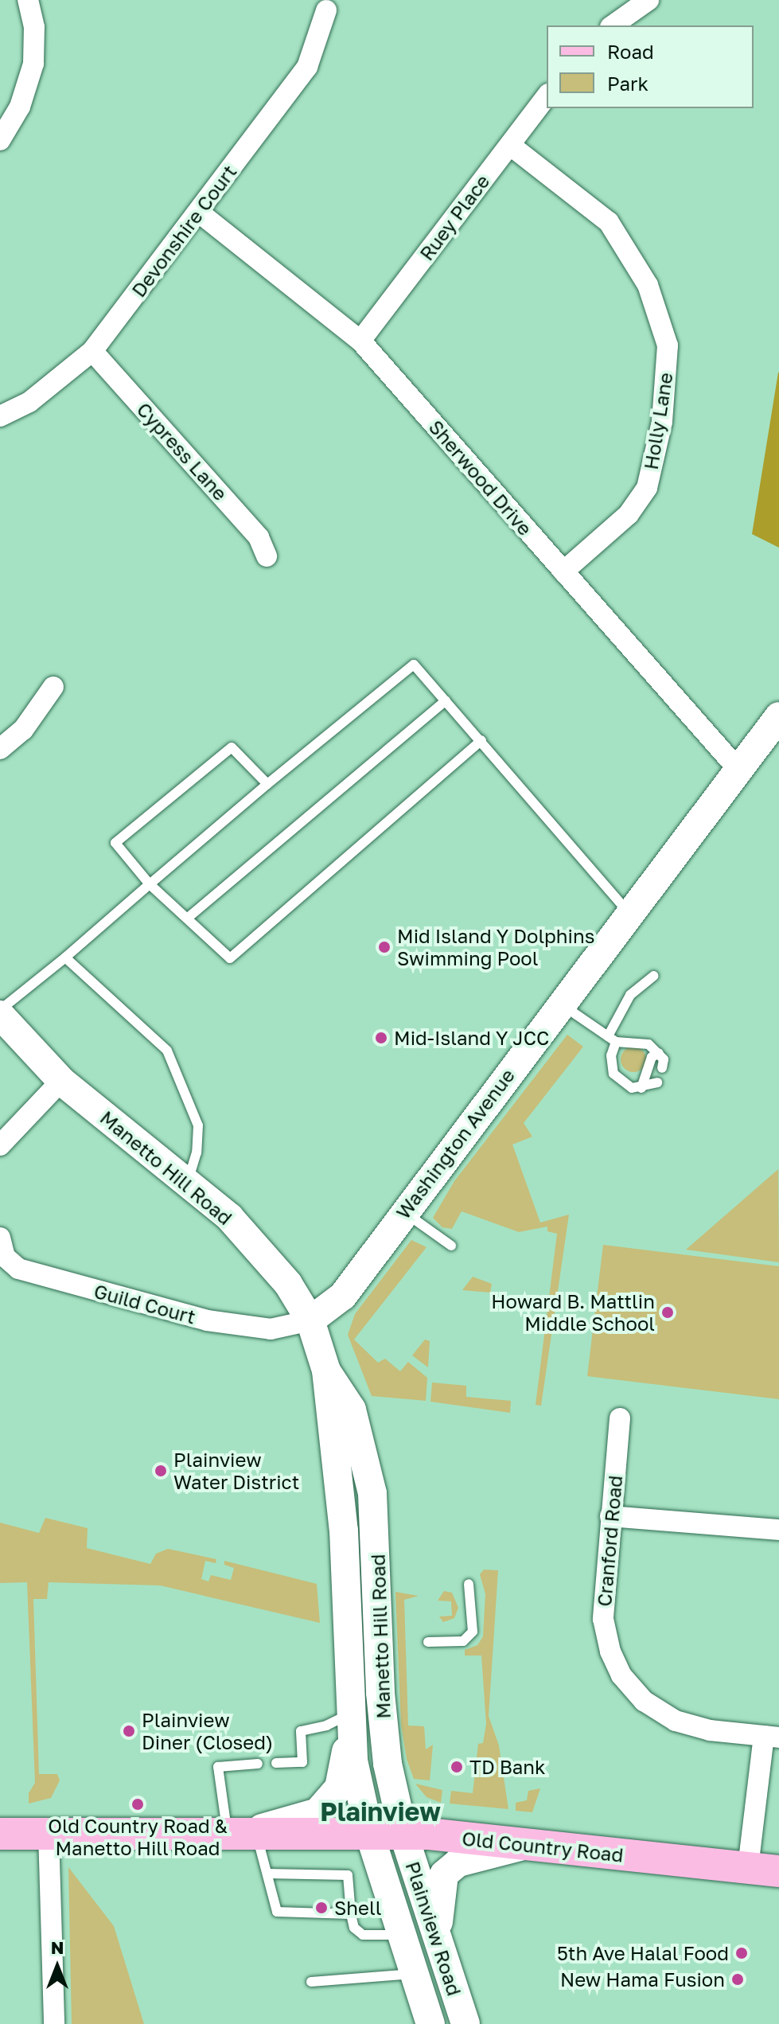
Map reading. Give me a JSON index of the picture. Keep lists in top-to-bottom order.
{
  "streets": {
    "main road": [
      "Washington Avenue",
      "Manetto Hill Road",
      "Old Country Road",
      "Plainview Road"
    ],
    "street": [
      "Ruey Place",
      "Devonshire Court",
      "Holly Lane",
      "Cypress Lane",
      "Sherwood Drive",
      "Guild Court",
      "Cranford Road"
    ]
  },
  "crossings": [
    ["Ruey Place", "Holly Lane"],
    ["Ruey Place", "Sherwood Drive"],
    ["Devonshire Court", "Cypress Lane"],
    ["Devonshire Court", "Sherwood Drive"],
    ["Holly Lane", "Sherwood Drive"],
    ["Sherwood Drive", "Washington Avenue"],
    ["Washington Avenue", "Manetto Hill Road"],
    ["Washington Avenue", "Guild Court"],
    ["Manetto Hill Road", "Guild Court"],
    ["Manetto Hill Road", "Old Country Road"],
    ["Manetto Hill Road", "Plainview Road"],
    ["Old Country Road", "Plainview Road"]
  ],
  "districts": ["Plainview"],
  "places": [
    "Mid Island Y Dolphins Swimming Pool",
    "Mid-Island Y JCC",
    "Howard B. Mattlin Middle School",
    "Plainview Water District",
    "Plainview Diner (Closed)",
    "TD Bank",
    "Old Country Road & Manetto Hill Road",
    "Shell",
    "5th Ave Halal Food",
    "New Hama Fusion"
  ],
  "legend": ["Road", "Park"],
  "north": "top"
}
